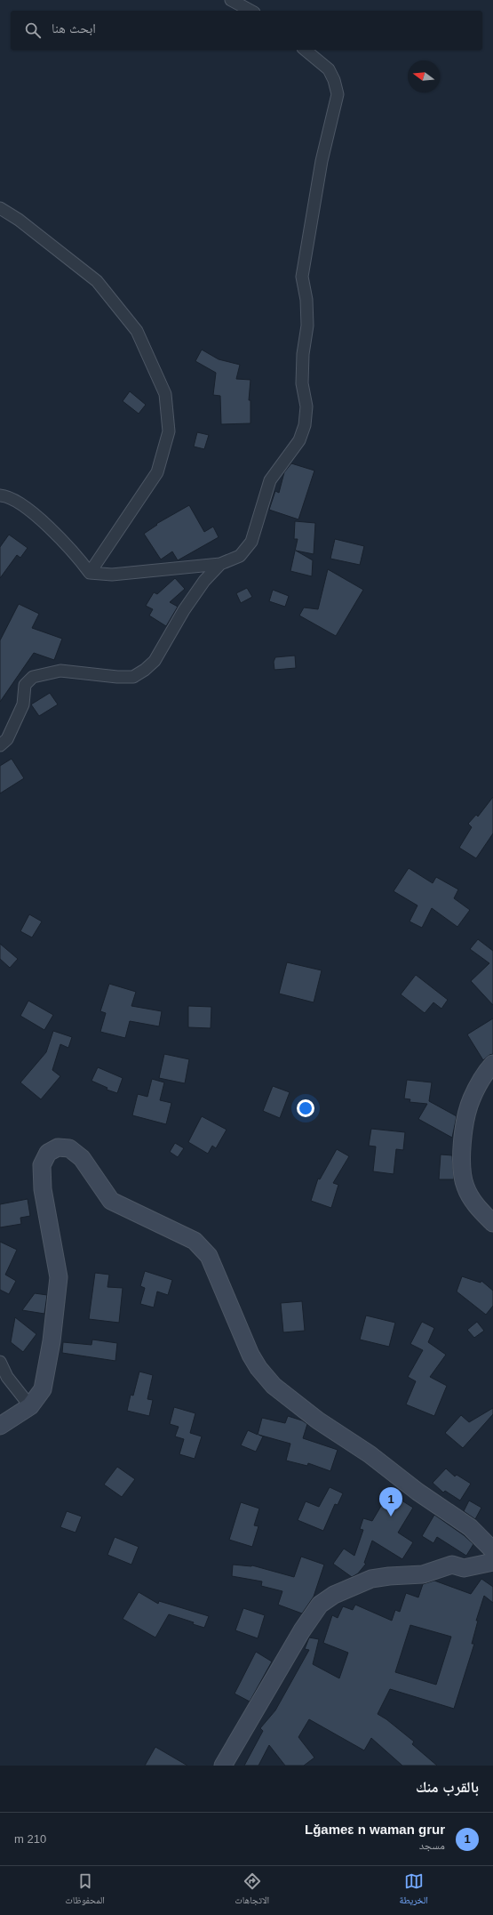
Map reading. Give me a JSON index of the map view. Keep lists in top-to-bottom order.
{
  "north": "left",
  "page": {
    "search": "ابحث هنا",
    "pins": "1",
    "heading": "بالقرب منك",
    "list": [
      {
        "mark": "1",
        "name": "Lǧameε n waman grur",
        "note": "مسجد",
        "value": "210 m"
      }
    ],
    "nav": ["الخريطة", "الاتجاهات", "المحفوظات"]
  }
}
